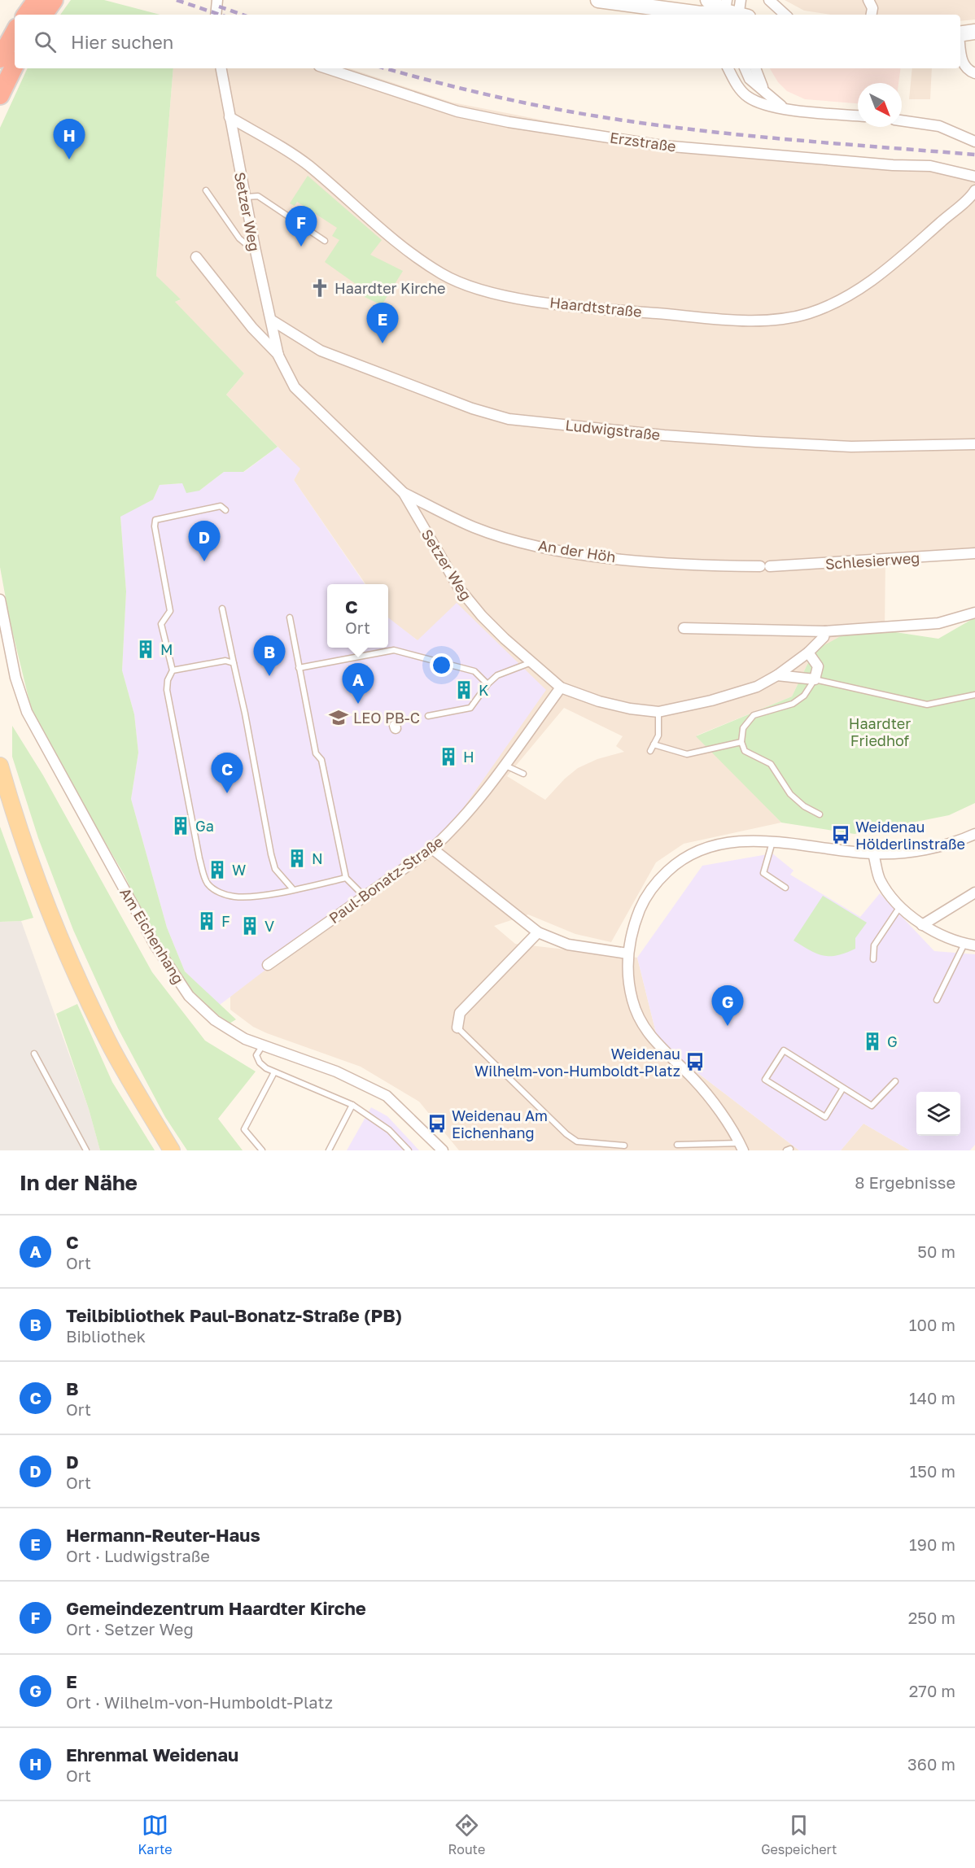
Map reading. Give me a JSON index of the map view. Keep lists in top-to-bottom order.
{
  "streets": {
    "street": [
      "Erzstraße",
      "Setzer Weg",
      "Haardtstraße",
      "Ludwigstraße",
      "An der Höh",
      "Schlesierweg",
      "Paul-Bonatz-Straße",
      "Am Eichenhang"
    ]
  },
  "crossings": [
    ["Setzer Weg", "Haardtstraße"],
    ["Setzer Weg", "Ludwigstraße"],
    ["Setzer Weg", "An der Höh"],
    ["Setzer Weg", "Paul-Bonatz-Straße"],
    ["An der Höh", "Schlesierweg"]
  ],
  "parks": ["Haardter Friedhof"],
  "places": {
    "church": ["Haardter Kirche"],
    "building": [
      "M",
      "K",
      "H",
      "Ga",
      "N",
      "W",
      "F",
      "V",
      "G"
    ],
    "school or university": ["LEO PB-C"],
    "bus stop": ["Weidenau Hölderlinstraße", "Weidenau Wilhelm-von-Humboldt-Platz", "Weidenau Am Eichenhang"]
  },
  "north": "bottom right",
  "page": {
    "search": "Hier suchen",
    "pins": [
      "H",
      "F",
      "E",
      "D",
      "B",
      "A",
      "C",
      "G"
    ],
    "popup": ["C", "Ort"],
    "heading": ["In der Nähe", "8 Ergebnisse"],
    "list": [
      {
        "mark": "A",
        "name": "C",
        "note": "Ort",
        "value": "50 m"
      },
      {
        "mark": "B",
        "name": "Teilbibliothek Paul-Bonatz-Straße (PB)",
        "note": "Bibliothek",
        "value": "100 m"
      },
      {
        "mark": "C",
        "name": "B",
        "note": "Ort",
        "value": "140 m"
      },
      {
        "mark": "D",
        "name": "D",
        "note": "Ort",
        "value": "150 m"
      },
      {
        "mark": "E",
        "name": "Hermann-Reuter-Haus",
        "note": "Ort · Ludwigstraße",
        "value": "190 m"
      },
      {
        "mark": "F",
        "name": "Gemeindezentrum Haardter Kirche",
        "note": "Ort · Setzer Weg",
        "value": "250 m"
      },
      {
        "mark": "G",
        "name": "E",
        "note": "Ort · Wilhelm-von-Humboldt-Platz",
        "value": "270 m"
      },
      {
        "mark": "H",
        "name": "Ehrenmal Weidenau",
        "note": "Ort",
        "value": "360 m"
      }
    ],
    "nav": ["Karte", "Route", "Gespeichert"]
  }
}
